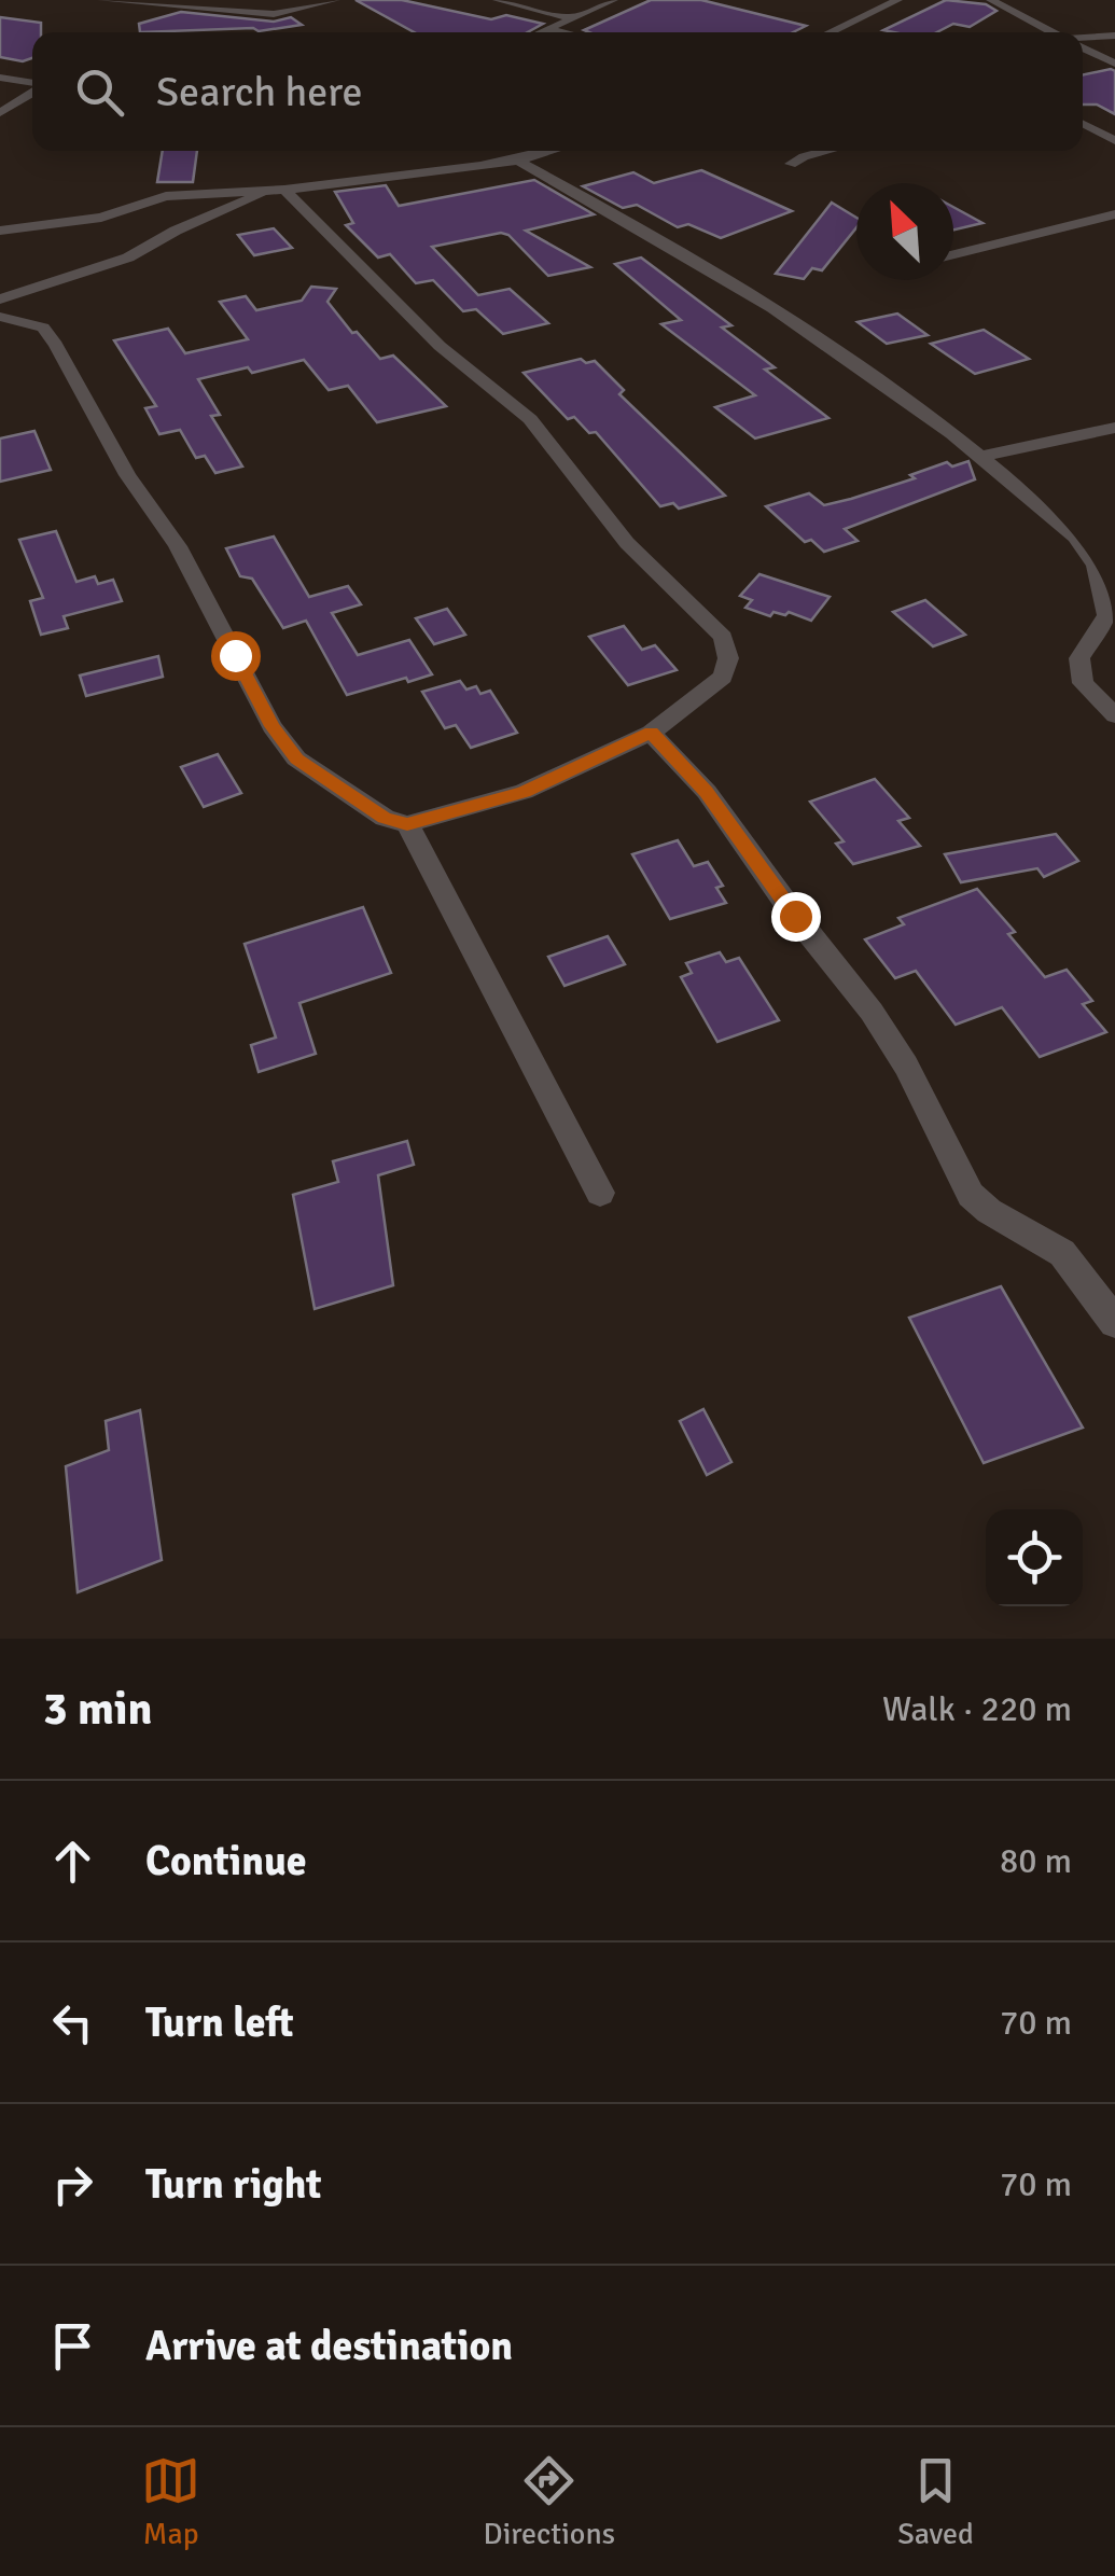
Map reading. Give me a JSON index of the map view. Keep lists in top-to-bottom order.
{
  "north": "top left",
  "page": {
    "search": "Search here",
    "heading": ["3 min", "Walk · 220 m"],
    "list": [
      ["Continue", "80 m"],
      ["Turn left", "70 m"],
      ["Turn right", "70 m"],
      "Arrive at destination"
    ],
    "nav": ["Map", "Directions", "Saved"]
  }
}
